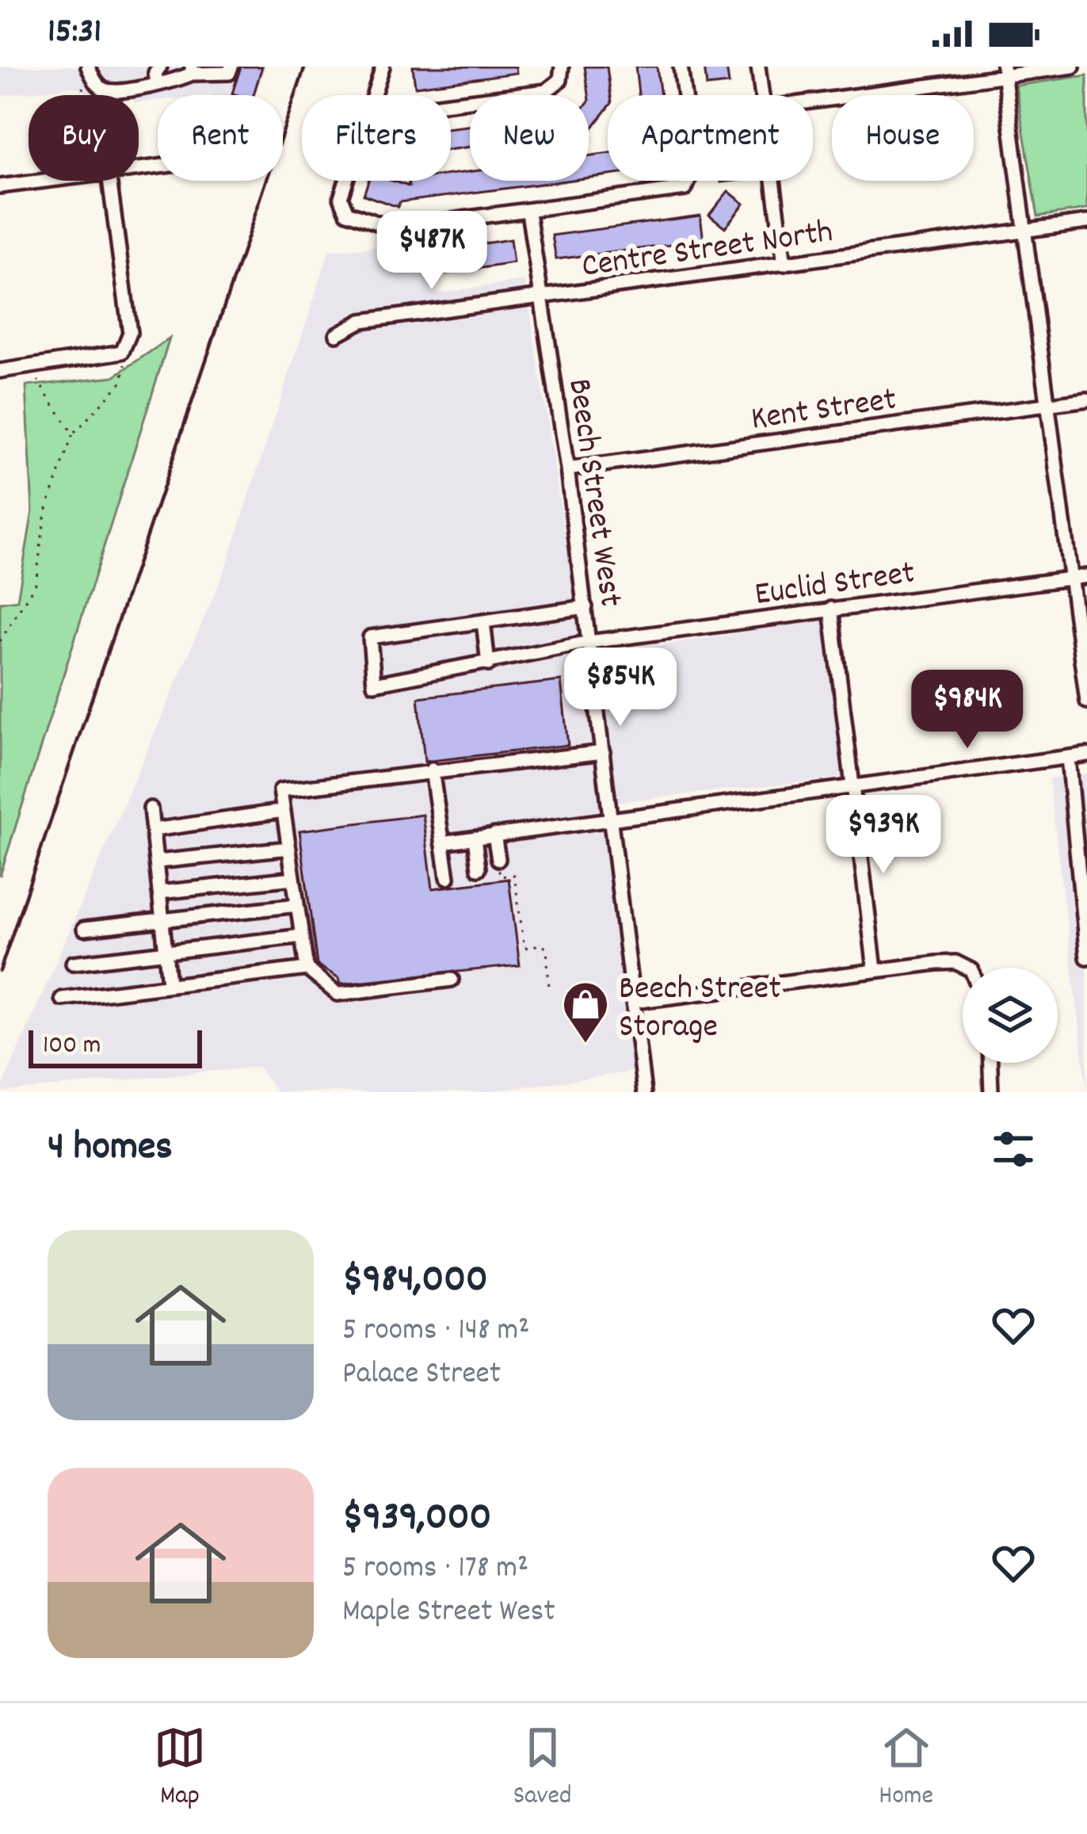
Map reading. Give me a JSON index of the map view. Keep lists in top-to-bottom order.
{
  "streets": {
    "street": [
      "Centre Street North",
      "Kent Street",
      "Beech Street West",
      "Euclid Street"
    ]
  },
  "crossings": [
    ["Centre Street North", "Beech Street West"],
    ["Kent Street", "Beech Street West"],
    ["Beech Street West", "Euclid Street"]
  ],
  "places": {
    "shop": ["Beech Street Storage"]
  },
  "scale_bar": "100 m",
  "page": {
    "status": "15:31",
    "chip": [
      "Buy",
      "Rent",
      "Filters",
      "New",
      "Apartment",
      "House"
    ],
    "price": [
      "$487K",
      "$854K",
      "$984K",
      "$939K"
    ],
    "scale": "100 m",
    "heading": "4 homes",
    "list": [
      {
        "name": "$984,000",
        "note": "5 rooms · 148 m² · Palace Street"
      },
      {
        "name": "$939,000",
        "note": "5 rooms · 178 m² · Maple Street West"
      }
    ],
    "tabs": ["Map", "Saved", "Home"]
  }
}
